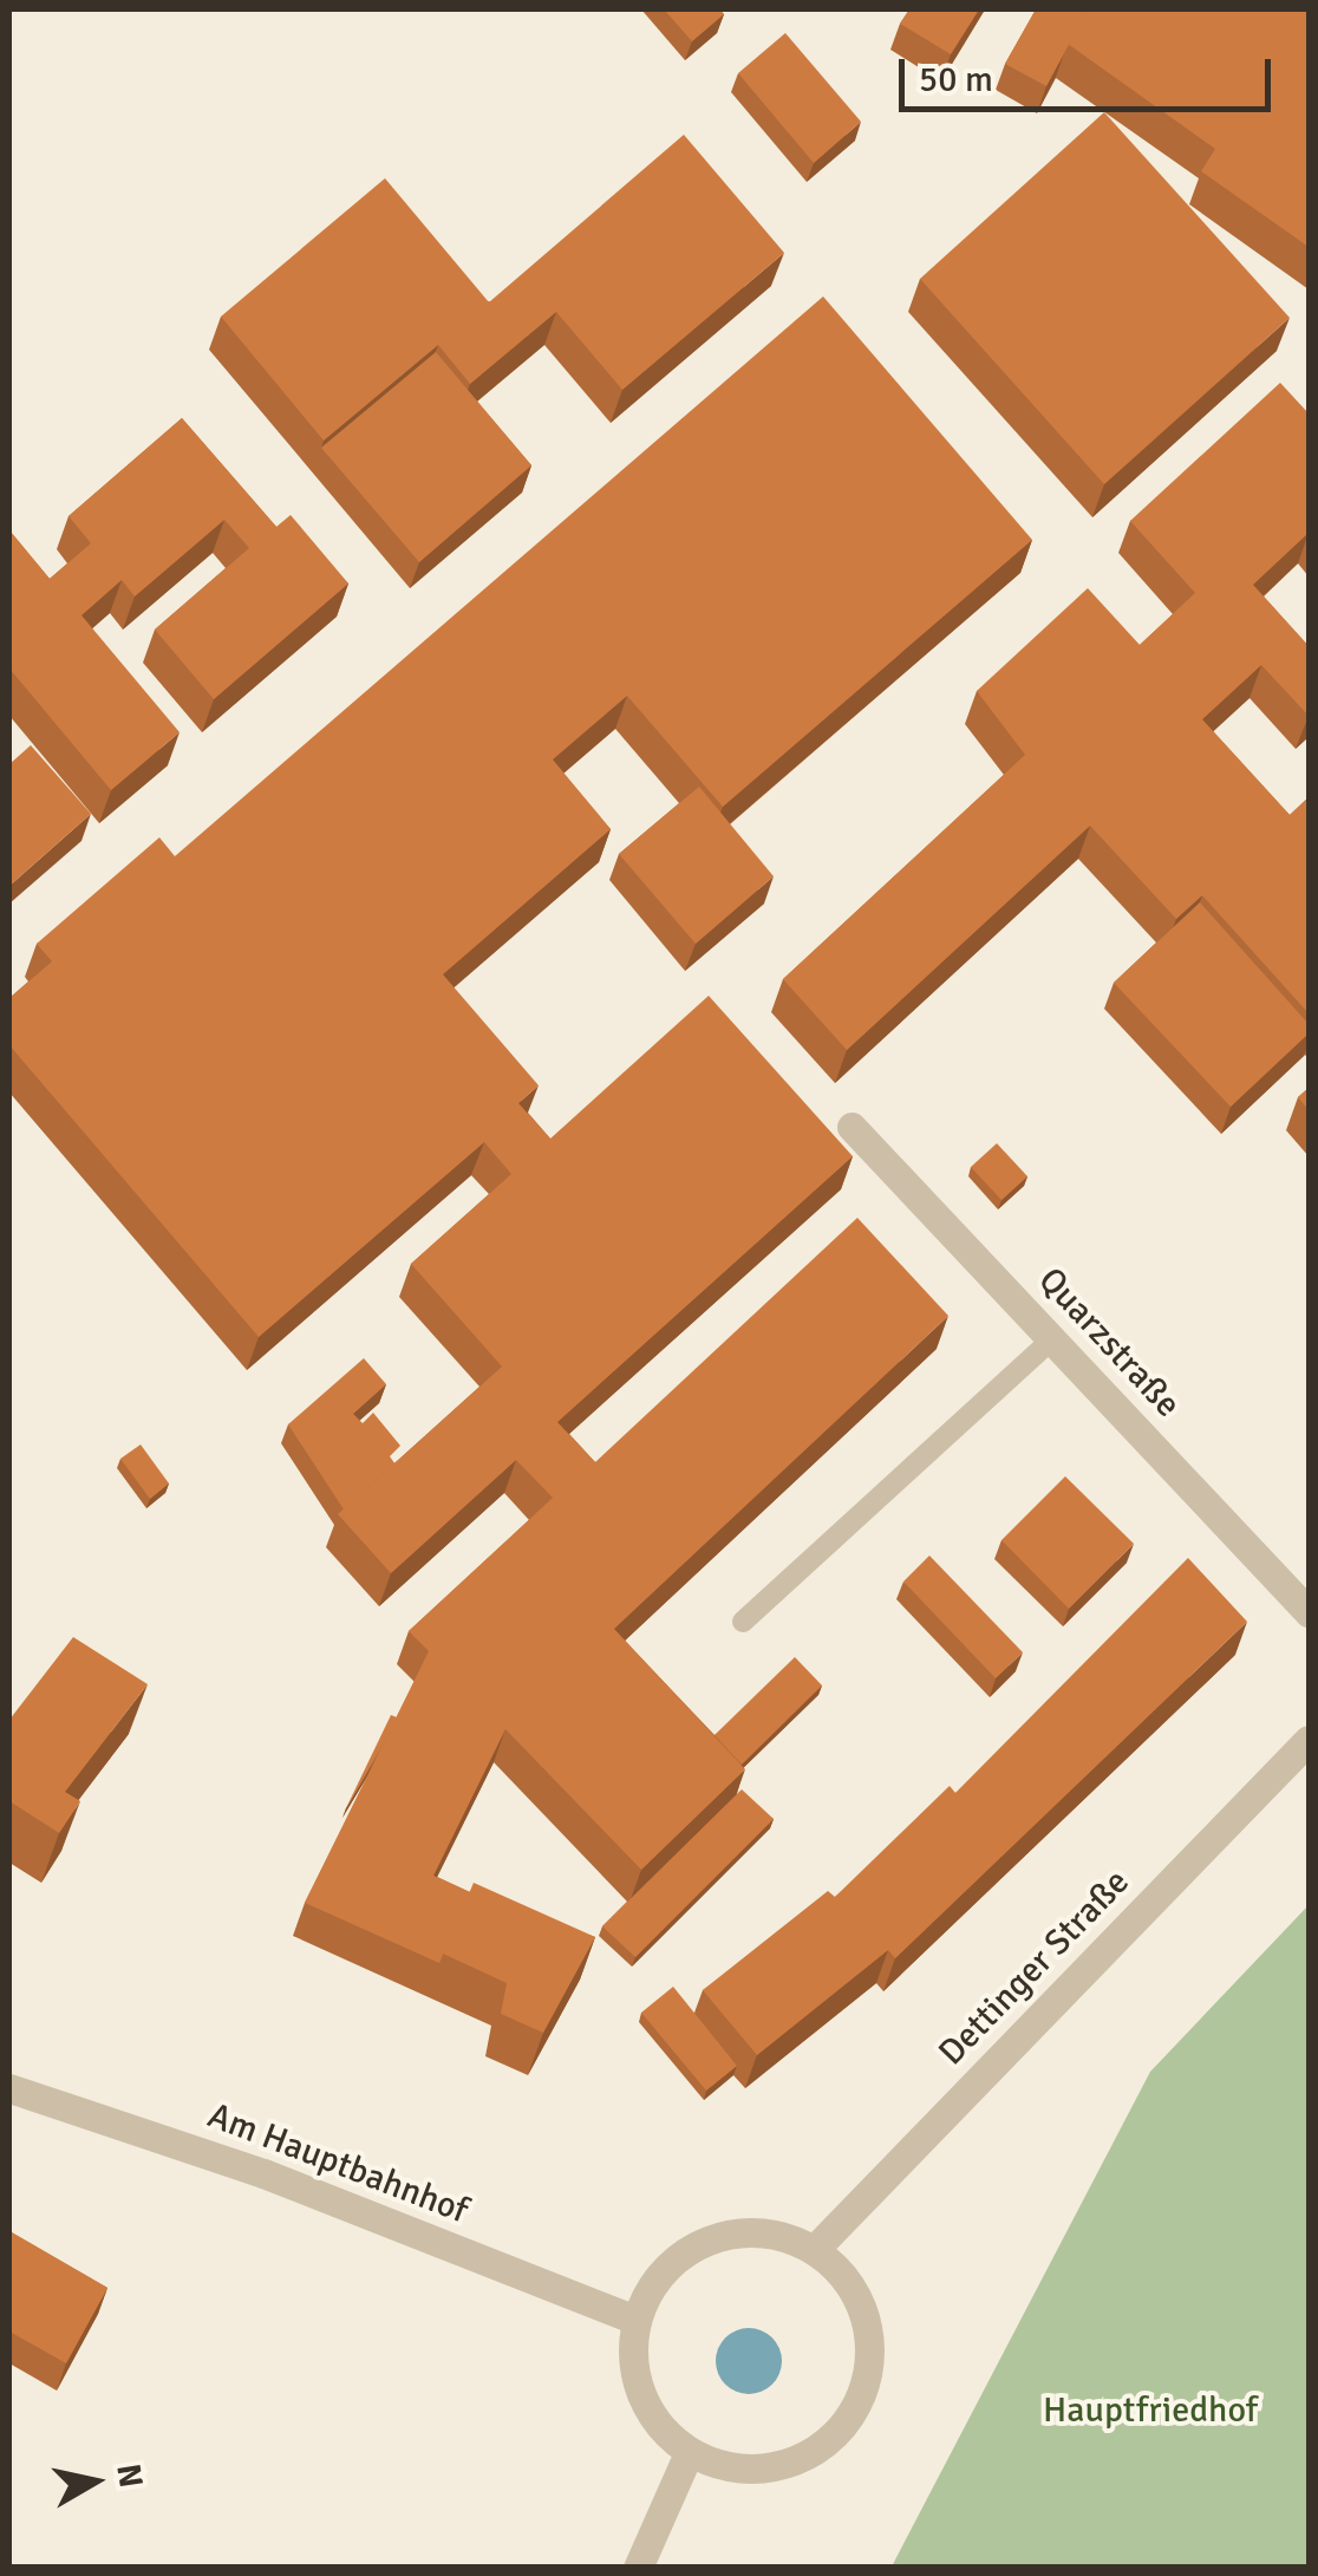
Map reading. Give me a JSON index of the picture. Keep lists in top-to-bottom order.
{
  "streets": {
    "street": ["Quarzstraße", "Dettinger Straße", "Am Hauptbahnhof"]
  },
  "crossings": [
    ["Dettinger Straße", "Am Hauptbahnhof"]
  ],
  "parks": ["Hauptfriedhof"],
  "scale_bar": "50 m",
  "north": "right"
}
